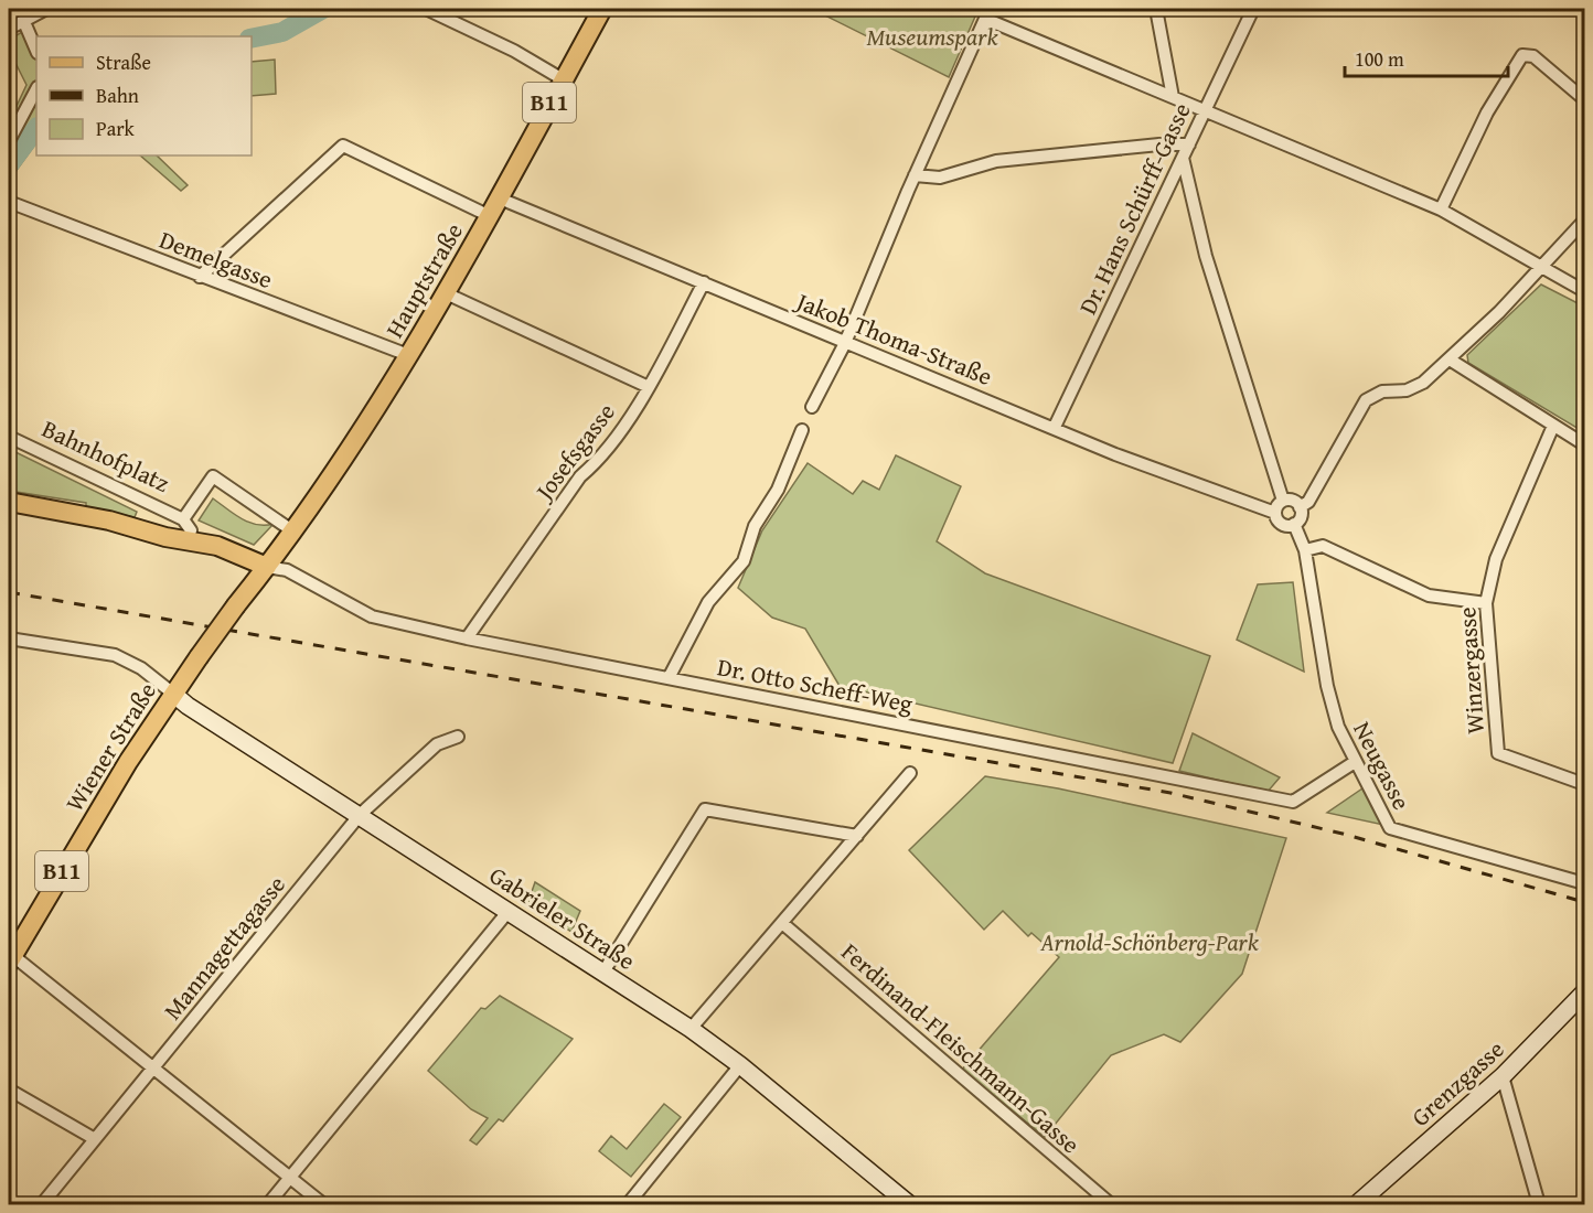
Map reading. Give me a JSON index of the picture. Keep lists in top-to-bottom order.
{
  "streets": {
    "main road": [
      "B11",
      "Hauptstraße",
      "Bahnhofplatz",
      "Wiener Straße"
    ],
    "street": [
      "Dr. Hans Schürff-Gasse",
      "Demelgasse",
      "Jakob Thoma-Straße",
      "Josefsgasse",
      "Winzergasse",
      "Dr. Otto Scheff-Weg",
      "Neugasse",
      "Gabrieler Straße",
      "Mannagettagasse",
      "Ferdinand-Fleischmann-Gasse",
      "Grenzgasse"
    ]
  },
  "crossings": [
    ["Dr. Hans Schürff-Gasse", "Jakob Thoma-Straße"],
    ["Demelgasse", "Hauptstraße"],
    ["Hauptstraße", "Jakob Thoma-Straße"],
    ["Hauptstraße", "Bahnhofplatz"],
    ["Hauptstraße", "Dr. Otto Scheff-Weg"],
    ["Hauptstraße", "Wiener Straße"],
    ["Jakob Thoma-Straße", "Josefsgasse"],
    ["Jakob Thoma-Straße", "Neugasse"],
    ["Josefsgasse", "Dr. Otto Scheff-Weg"],
    ["Bahnhofplatz", "Dr. Otto Scheff-Weg"],
    ["Bahnhofplatz", "Wiener Straße"],
    ["Dr. Otto Scheff-Weg", "Wiener Straße"],
    ["Dr. Otto Scheff-Weg", "Neugasse"],
    ["Wiener Straße", "Gabrieler Straße"],
    ["Gabrieler Straße", "Mannagettagasse"]
  ],
  "parks": ["Museumspark", "Arnold-Schönberg-Park"],
  "legend": ["Straße", "Bahn", "Park"],
  "scale_bar": "100 m"
}
